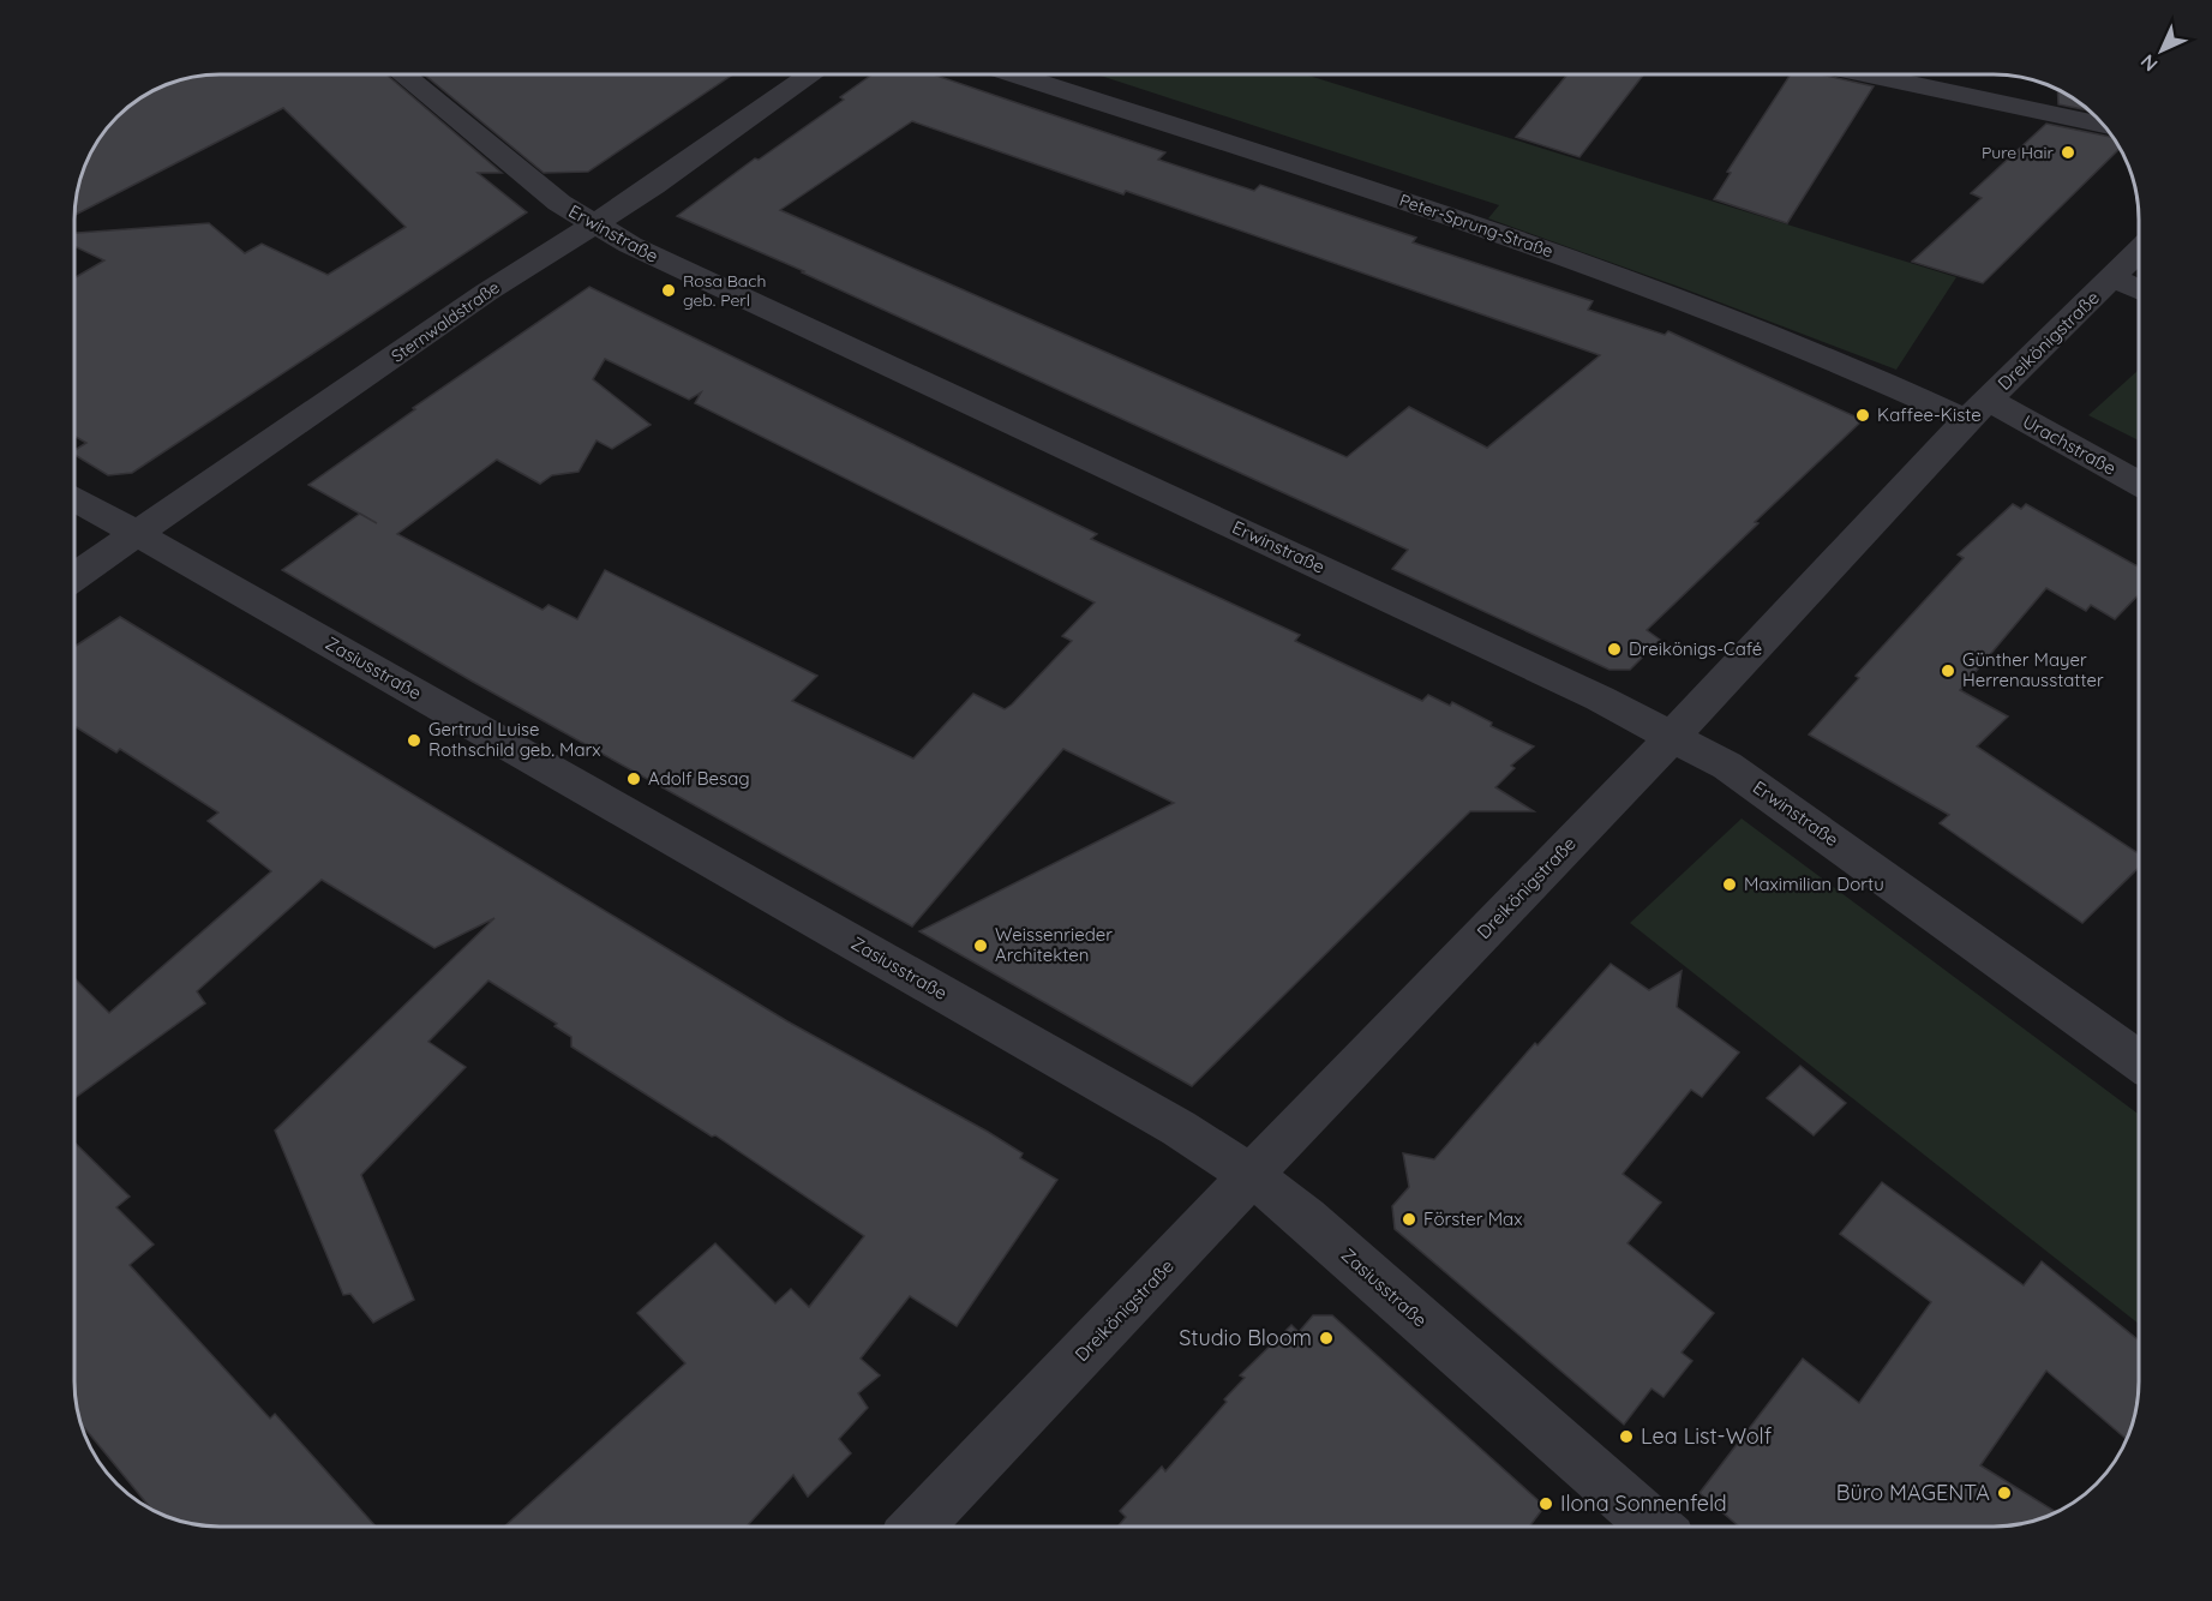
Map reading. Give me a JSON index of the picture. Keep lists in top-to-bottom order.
{
  "streets": {
    "street": [
      "Peter-Sprung-Straße",
      "Erwinstraße",
      "Sternwaldstraße",
      "Dreikönigstraße",
      "Urachstraße",
      "Zasiusstraße"
    ]
  },
  "crossings": [
    ["Peter-Sprung-Straße", "Dreikönigstraße"],
    ["Peter-Sprung-Straße", "Urachstraße"],
    ["Erwinstraße", "Sternwaldstraße"],
    ["Erwinstraße", "Dreikönigstraße"],
    ["Sternwaldstraße", "Zasiusstraße"],
    ["Dreikönigstraße", "Urachstraße"],
    ["Dreikönigstraße", "Zasiusstraße"]
  ],
  "places": [
    "Pure Hair",
    "Rosa Bach geb. Perl",
    "Kaffee-Kiste",
    "Dreikönigs-Café",
    "Günther Mayer Herrenausstatter",
    "Gertrud Luise Rothschild geb. Marx",
    "Adolf Besag",
    "Maximilian Dortu",
    "Weissenrieder Architekten",
    "Förster Max",
    "Studio Bloom",
    "Lea List-Wolf",
    "Büro MAGENTA",
    "Ilona Sonnenfeld"
  ],
  "north": "bottom left"
}
